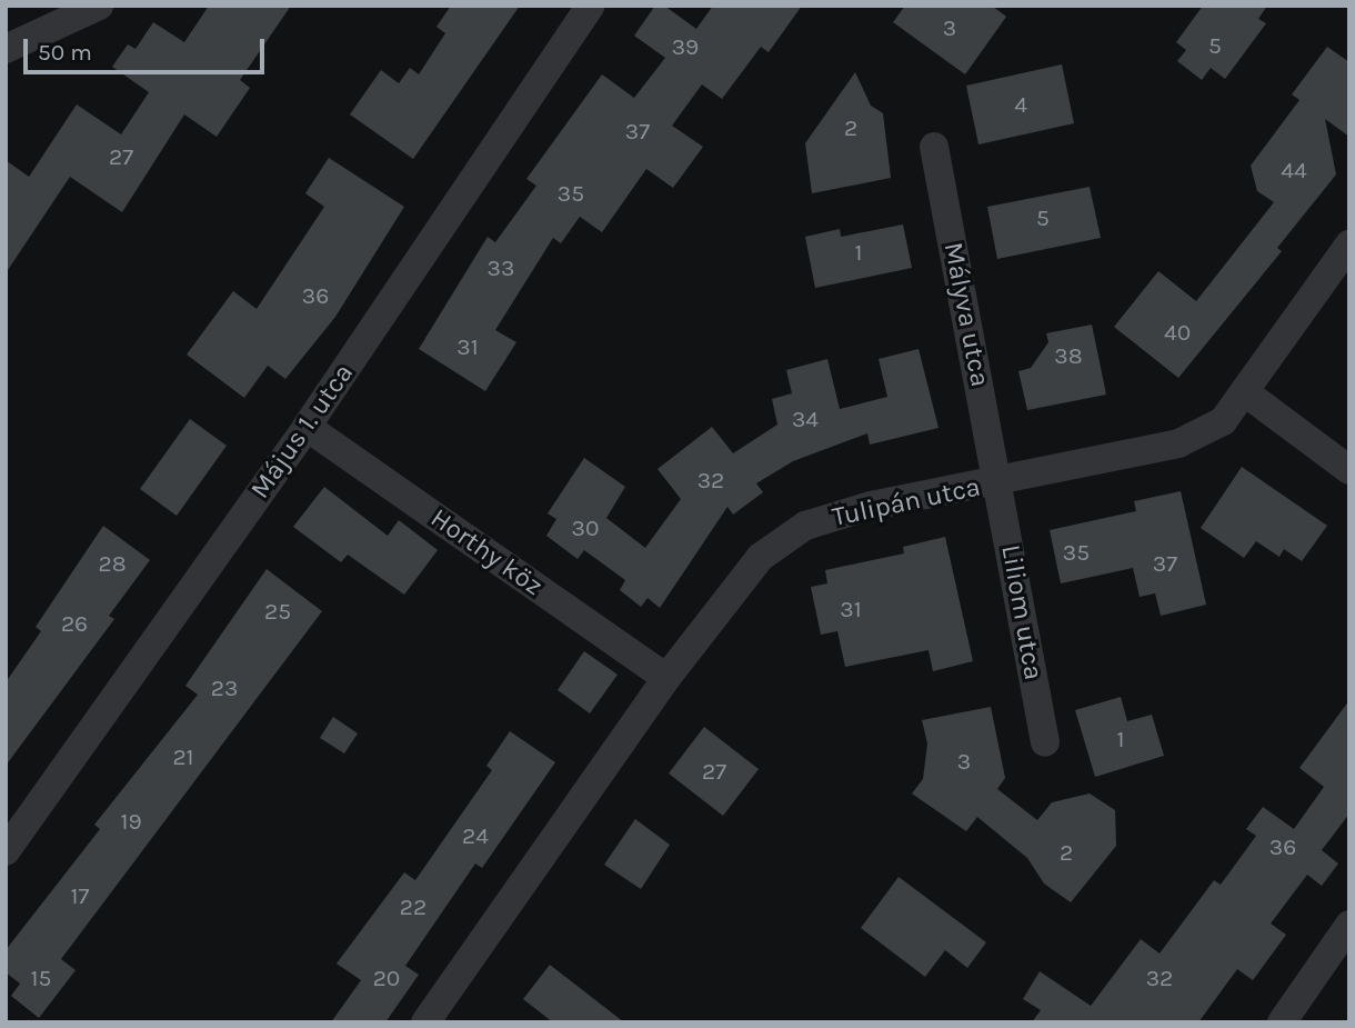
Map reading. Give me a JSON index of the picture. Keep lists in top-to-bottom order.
{
  "streets": {
    "street": [
      "Mályva utca",
      "Május 1. utca",
      "Tulipán utca",
      "Horthy köz",
      "Liliom utca"
    ]
  },
  "crossings": [
    ["Mályva utca", "Tulipán utca"],
    ["Mályva utca", "Liliom utca"],
    ["Május 1. utca", "Horthy köz"],
    ["Tulipán utca", "Horthy köz"],
    ["Tulipán utca", "Liliom utca"]
  ],
  "house_numbers": [
    "3",
    "5",
    "39",
    "4",
    "2",
    "37",
    "27",
    "44",
    "35",
    "5",
    "1",
    "33",
    "36",
    "40",
    "31",
    "38",
    "34",
    "32",
    "30",
    "35",
    "28",
    "37",
    "31",
    "25",
    "26",
    "23",
    "1",
    "21",
    "3",
    "27",
    "19",
    "24",
    "36",
    "2",
    "17",
    "22",
    "15",
    "20",
    "32"
  ],
  "scale_bar": "50 m"
}
